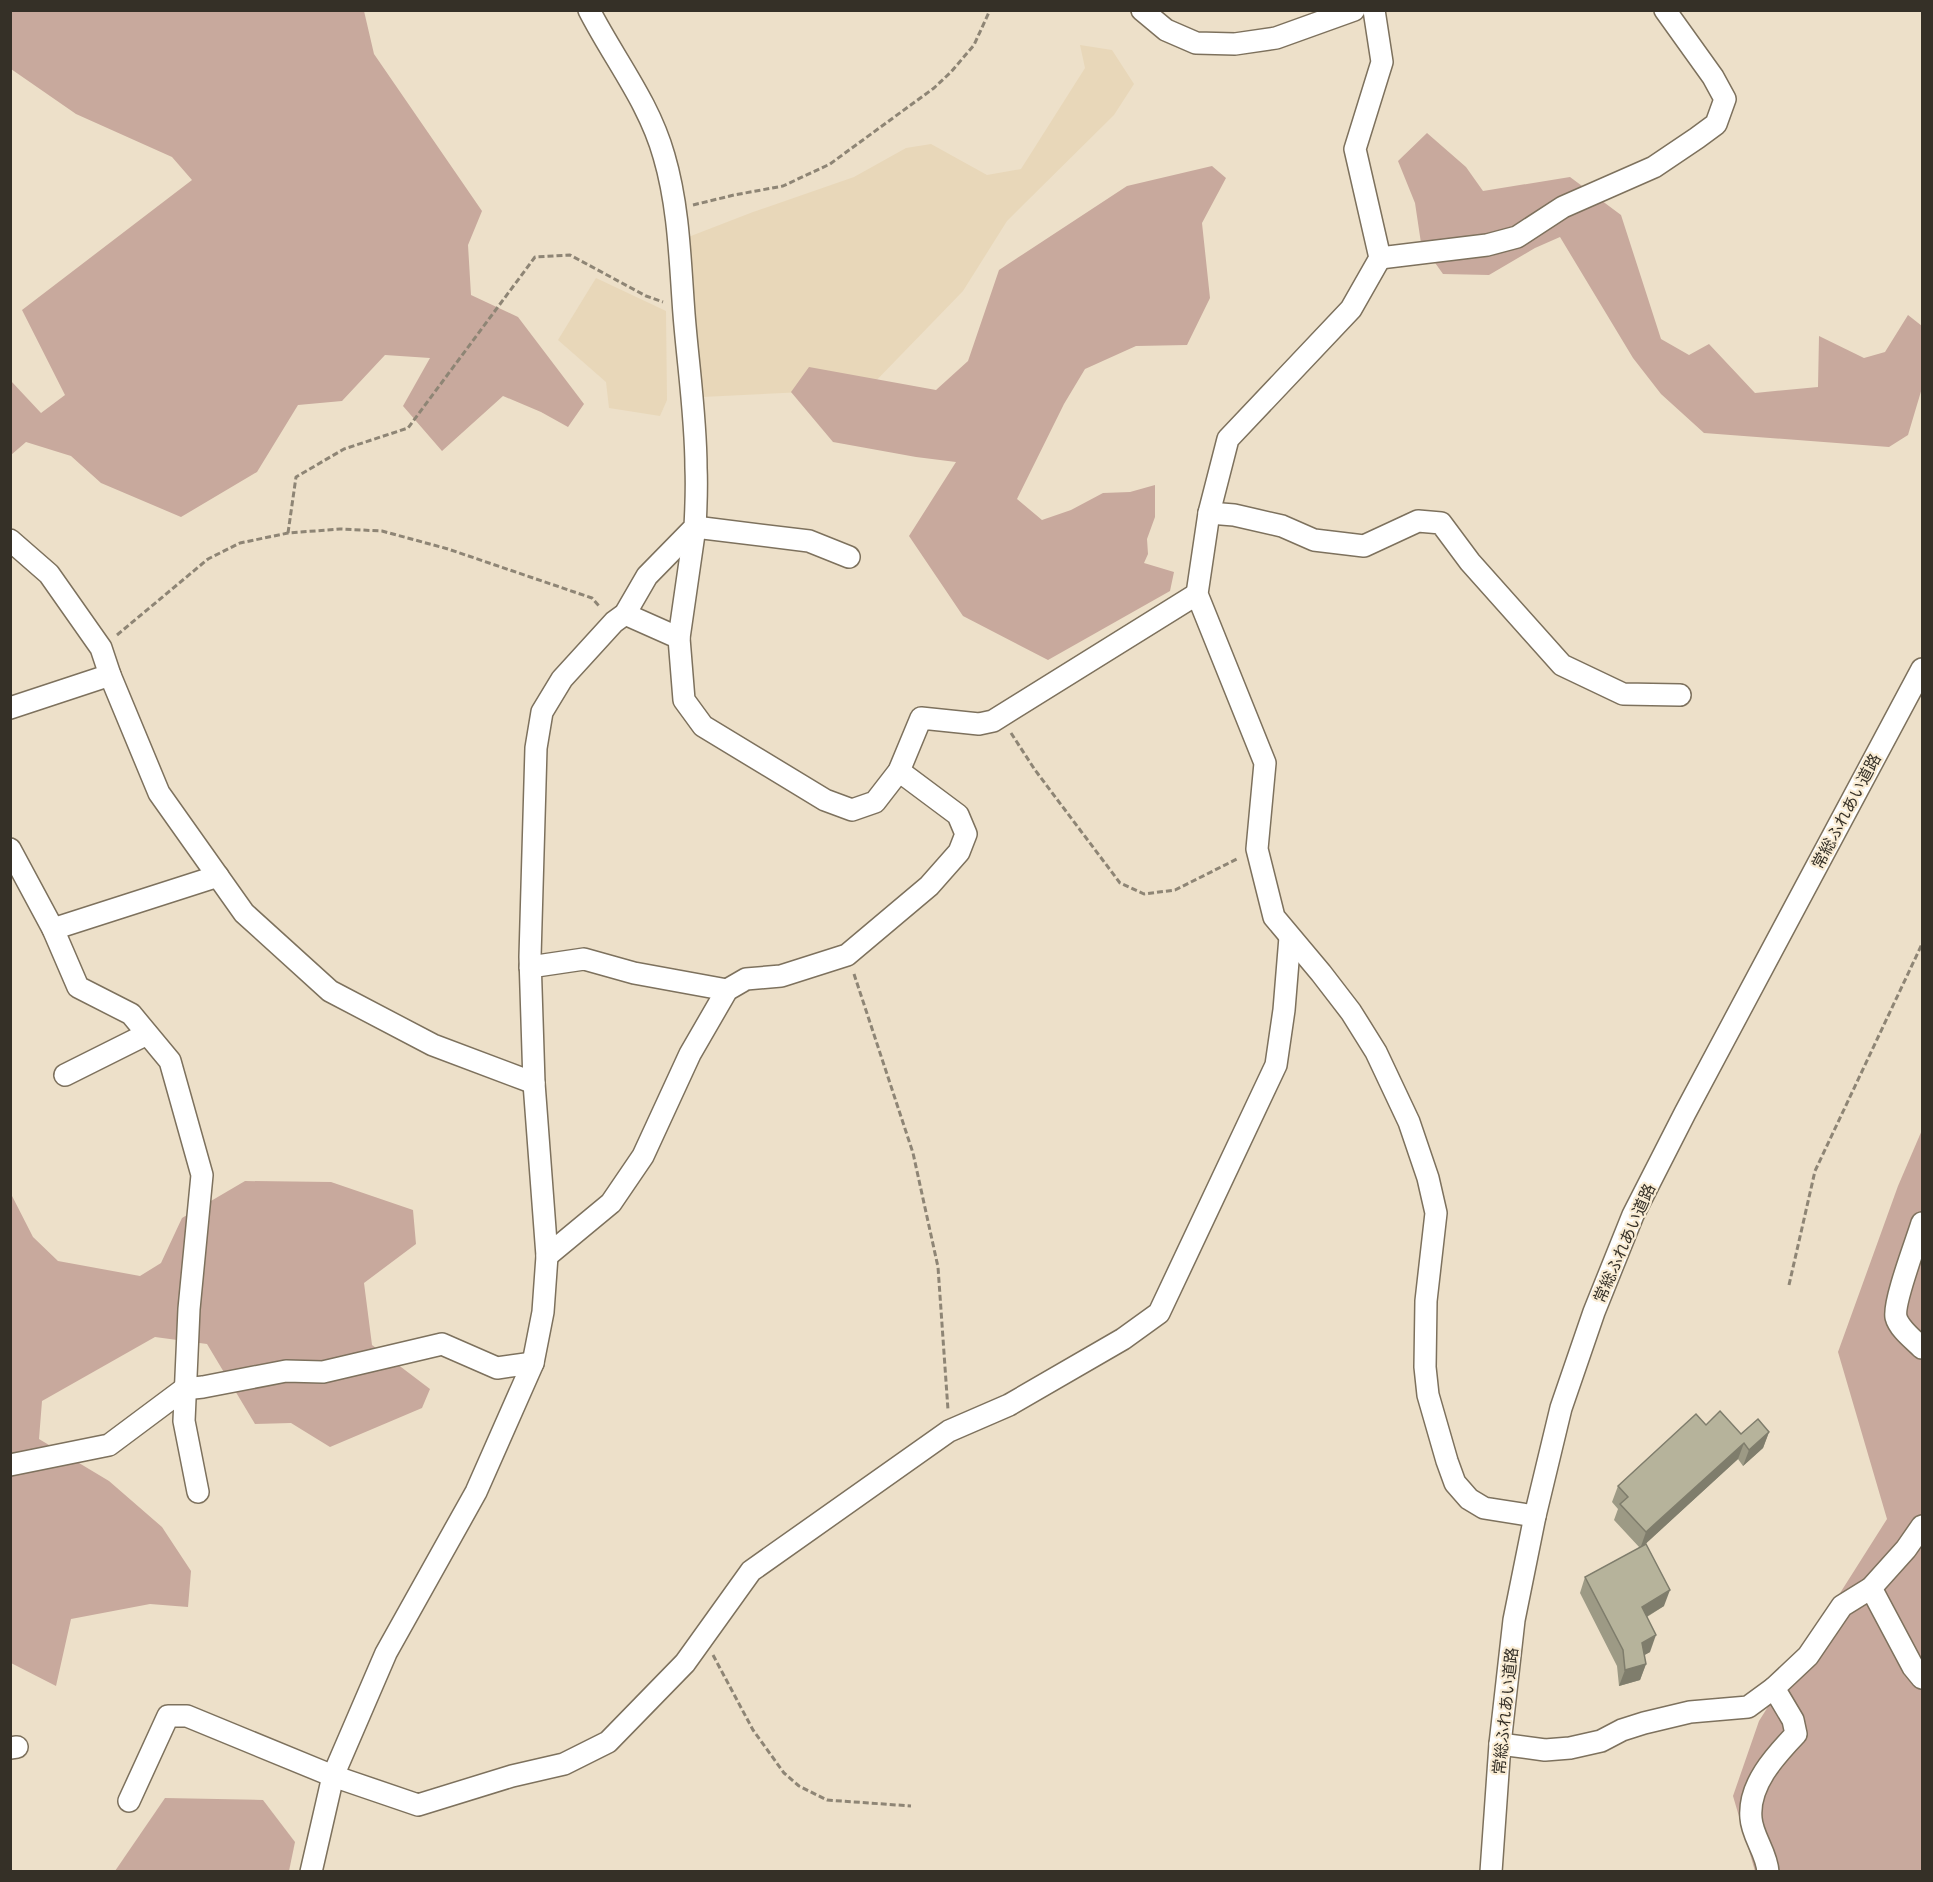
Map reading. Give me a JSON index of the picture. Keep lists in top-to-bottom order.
{
  "streets": {
    "street": ["常総ふれあい道路"]
  }
}
